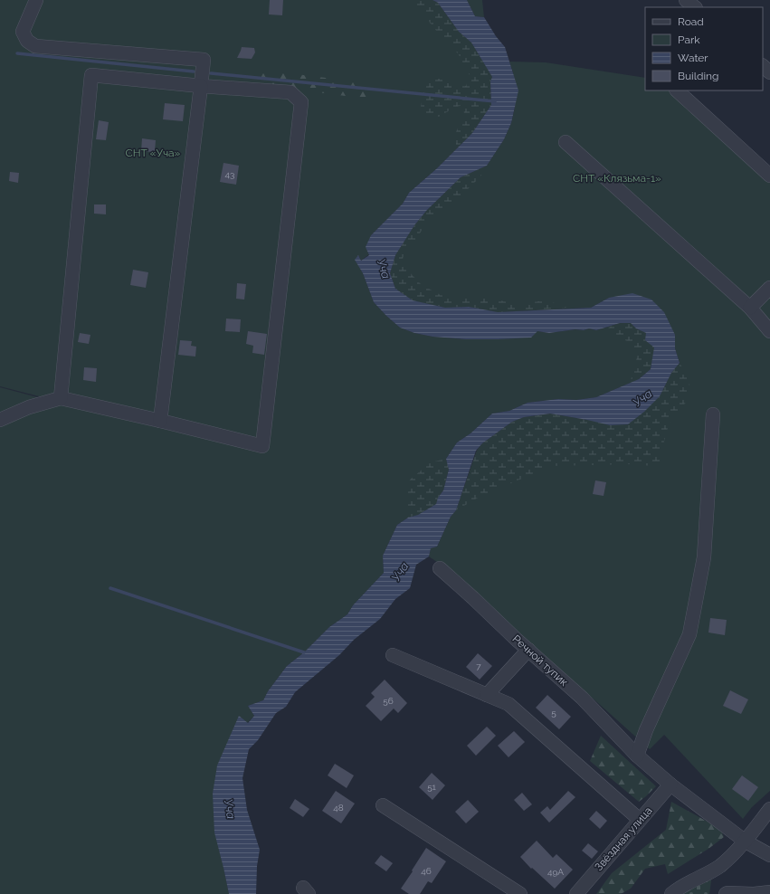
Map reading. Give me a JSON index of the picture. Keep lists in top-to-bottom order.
{
  "streets": {
    "street": ["Речной тупик", "Звёздная улица"]
  },
  "crossings": [
    ["Речной тупик", "Звёздная улица"]
  ],
  "water": ["Уча"],
  "parks": ["СНТ «Уча»", "СНТ «Клязьма-1»"],
  "house_numbers": [
    "43",
    "7",
    "56",
    "5",
    "51",
    "48",
    "46",
    "49А"
  ],
  "legend": [
    "Road",
    "Park",
    "Water",
    "Building"
  ]
}
